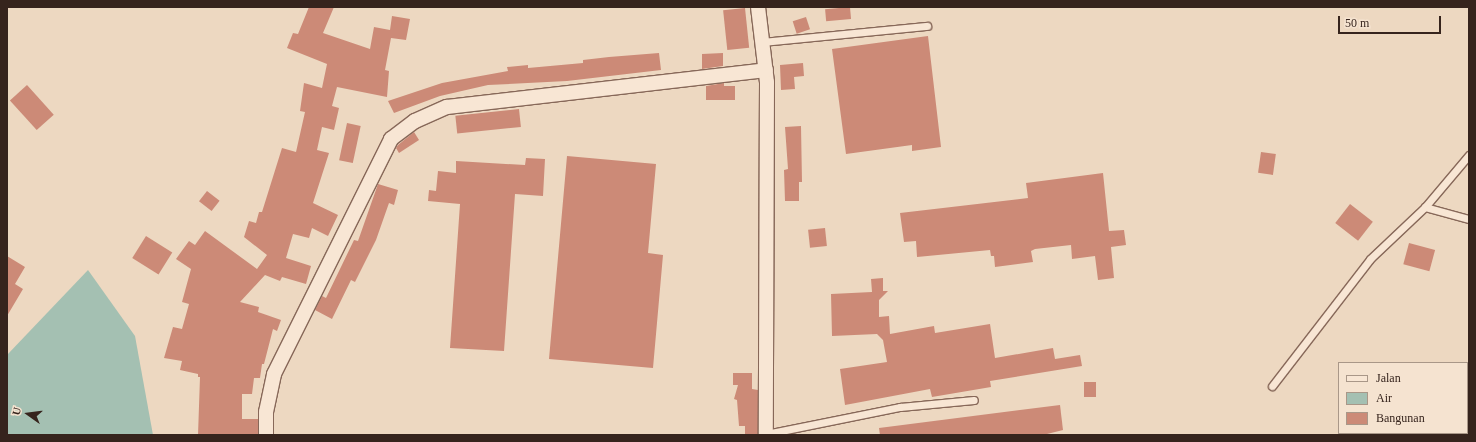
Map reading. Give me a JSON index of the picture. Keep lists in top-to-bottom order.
{
  "legend": ["Jalan", "Air", "Bangunan"],
  "scale_bar": "50 m",
  "north": "left"
}
